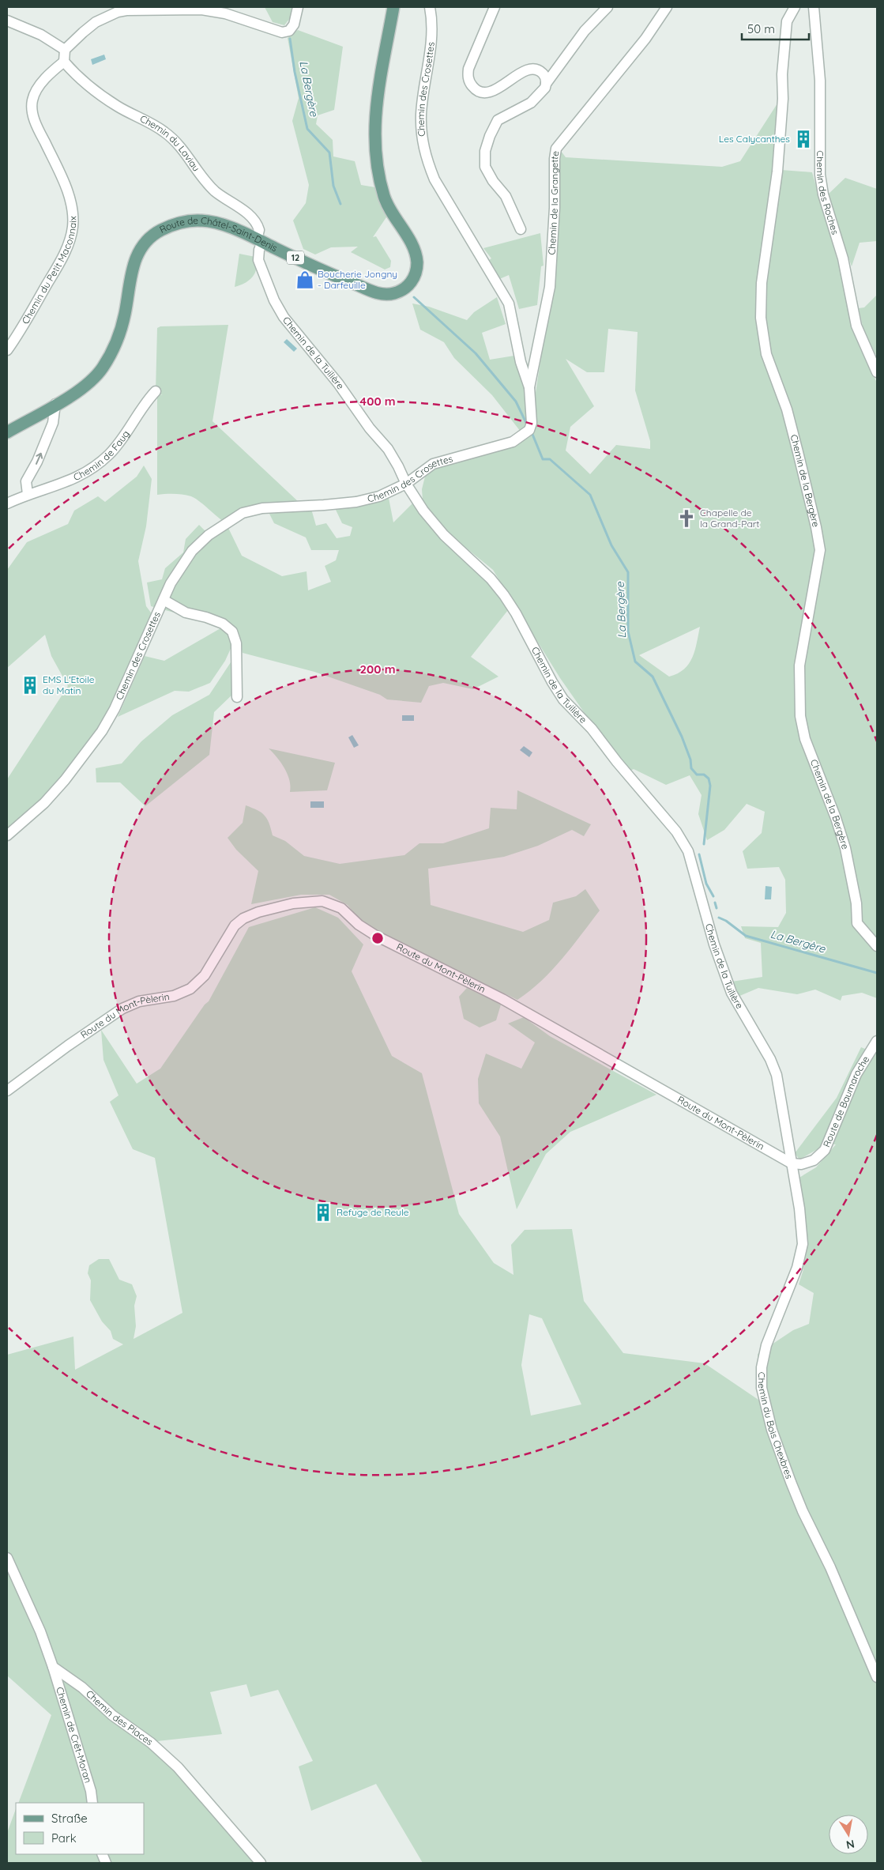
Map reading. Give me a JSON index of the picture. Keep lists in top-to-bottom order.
{
  "streets": {
    "main road": ["Route de Châtel-Saint-Denis", "12"],
    "street": [
      "Chemin des Crosettes",
      "Chemin du Laviau",
      "Chemin des Roches",
      "Chemin de la Grangette",
      "Chemin du Petit Maconnaix",
      "Chemin de la Tuilière",
      "Chemin de Faug",
      "Chemin de la Bergère",
      "Route du Mont-Pèlerin",
      "Route de Baumaroche",
      "Chemin du Bois Chexbres",
      "Chemin des Places",
      "Chemin de Crêt-Moran"
    ]
  },
  "crossings": [
    ["Chemin des Crosettes", "Chemin de la Grangette"],
    ["Chemin des Crosettes", "Chemin de la Tuilière"],
    ["Chemin du Laviau", "Route de Châtel-Saint-Denis"],
    ["Chemin du Laviau", "Chemin du Petit Maconnaix"],
    ["Chemin du Laviau", "Chemin de la Tuilière"],
    ["Route de Châtel-Saint-Denis", "Chemin de la Tuilière"],
    ["Chemin de la Tuilière", "Route du Mont-Pèlerin"],
    ["Chemin de la Tuilière", "Route de Baumaroche"],
    ["Chemin de la Tuilière", "Chemin du Bois Chexbres"],
    ["Route du Mont-Pèlerin", "Route de Baumaroche"],
    ["Route du Mont-Pèlerin", "Chemin du Bois Chexbres"],
    ["Route de Baumaroche", "Chemin du Bois Chexbres"],
    ["Chemin des Places", "Chemin de Crêt-Moran"]
  ],
  "water": ["La Bergère"],
  "places": {
    "building": ["Les Calycanthes", "EMS L'Etoile du Matin", "Refuge de Reule"],
    "shop": ["Boucherie Jongny - Darfeuille"],
    "church": ["Chapelle de la Grand-Part"]
  },
  "legend": ["Straße", "Park"],
  "scale_bar": "50 m",
  "north": "bottom",
  "rings": ["400 m", "200 m"]
}
